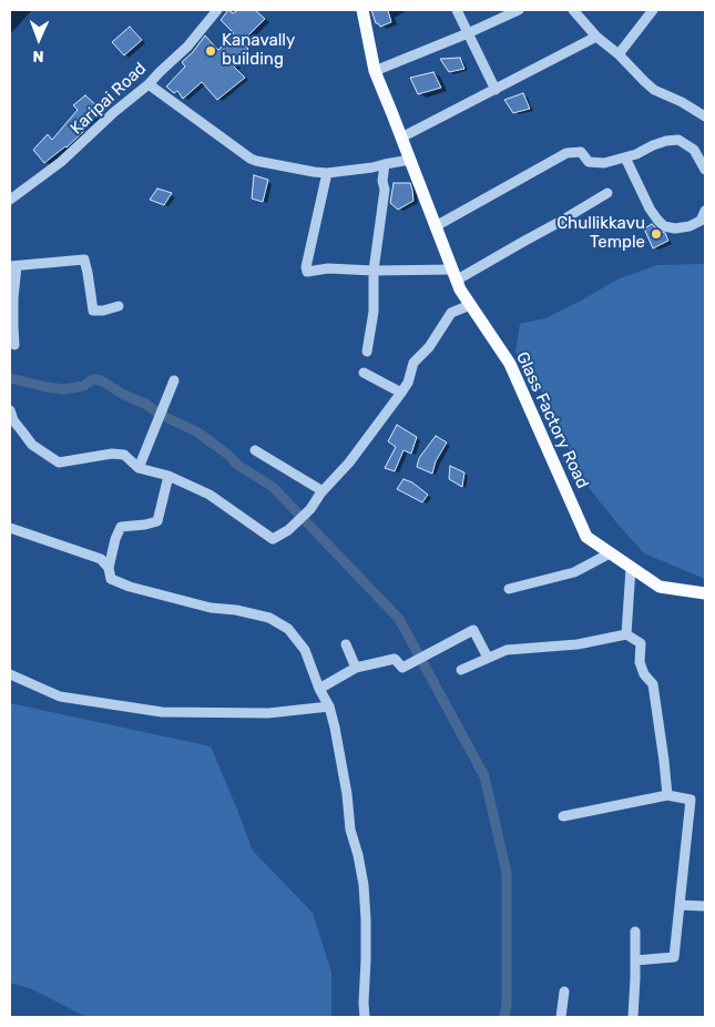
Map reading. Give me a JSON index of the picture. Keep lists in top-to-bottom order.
{
  "streets": {
    "main road": ["Glass Factory Road"],
    "street": ["Karipai Road"]
  },
  "places": ["Kanavally building", "Chullikkavu Temple"],
  "north": "bottom"
}
